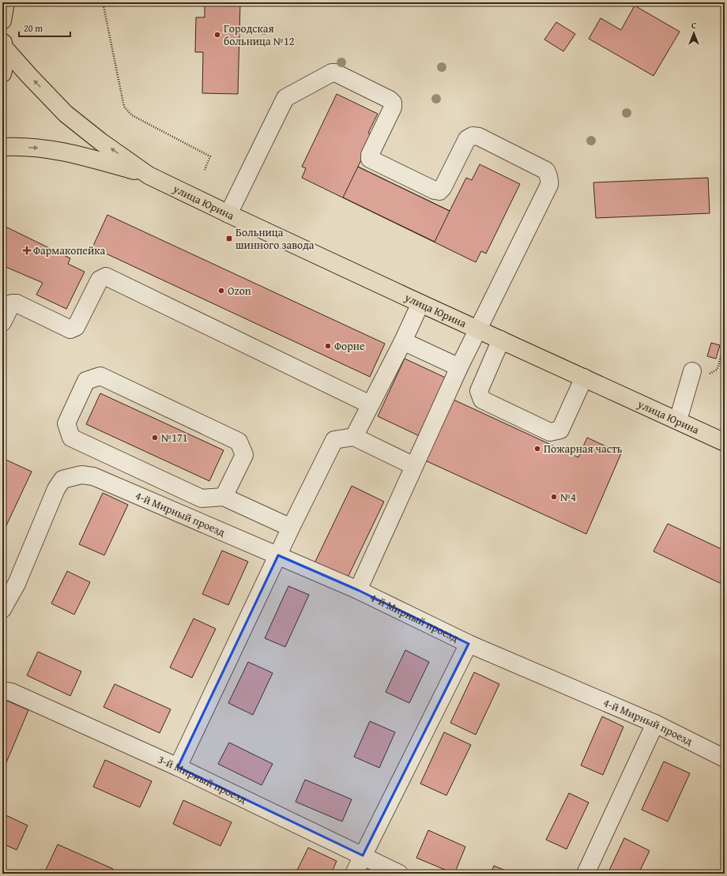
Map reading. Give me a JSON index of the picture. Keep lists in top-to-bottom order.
{
  "streets": {
    "main road": ["улица Юрина"],
    "street": ["4-й Мирный проезд", "3-й Мирный проезд"]
  },
  "places": {
    "other": [
      "Городская больница №12",
      "Ozon",
      "Форне",
      "№171",
      "Пожарная часть",
      "№4"
    ],
    "transit": ["Больница шинного завода"],
    "health": ["Фармакопейка"]
  },
  "scale_bar": "20 m",
  "north": "top"
}
